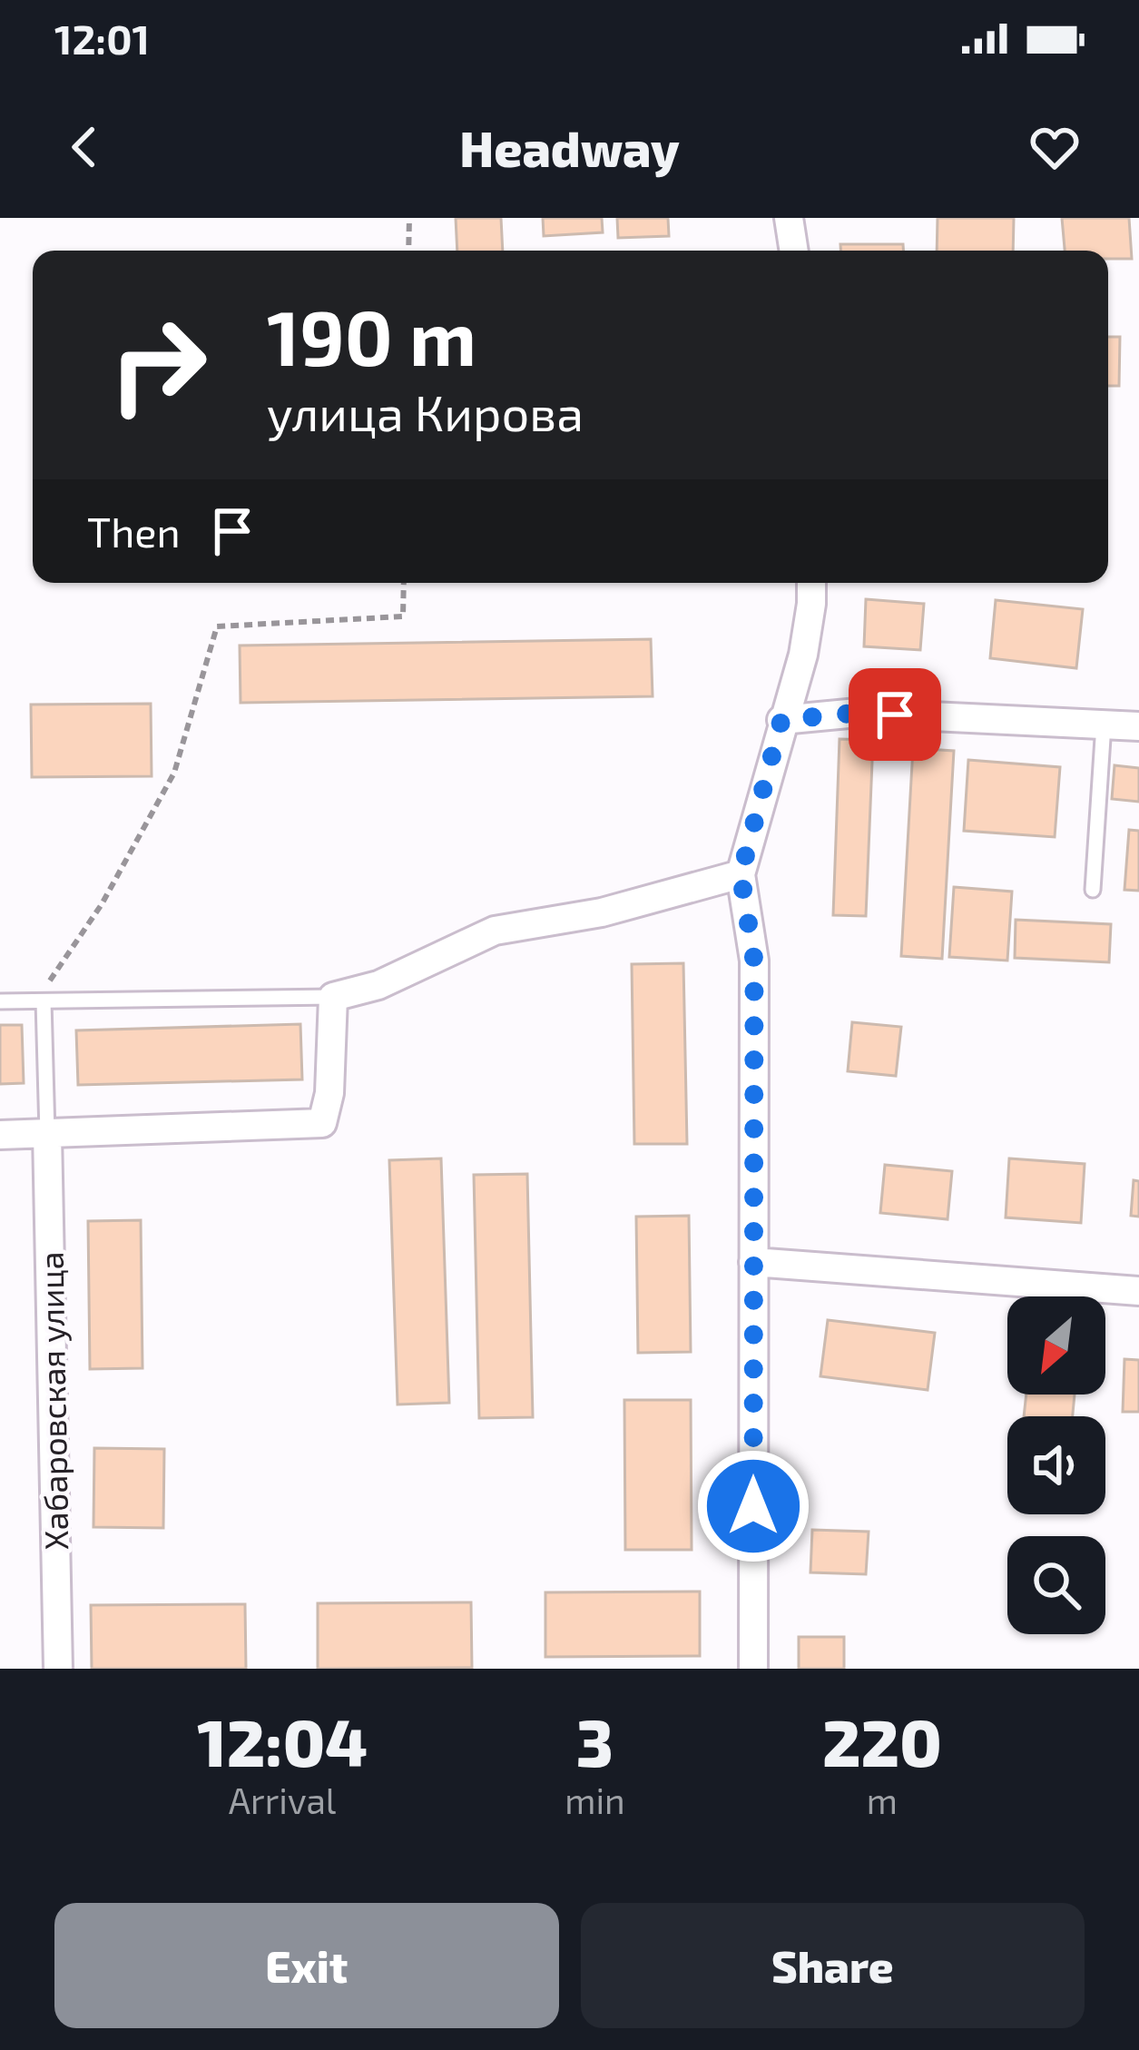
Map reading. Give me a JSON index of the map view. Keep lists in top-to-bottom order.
{
  "streets": {
    "street": ["Хабаровская улица"]
  },
  "north": "bottom left",
  "page": {
    "status": "12:01",
    "header": "Headway",
    "turn": ["190 m", "улица Кирова"],
    "then": "Then",
    "eta": [
      "12:04",
      "Arrival",
      "3",
      "min",
      "220",
      "m"
    ],
    "buttons": ["Exit", "Share"]
  }
}
